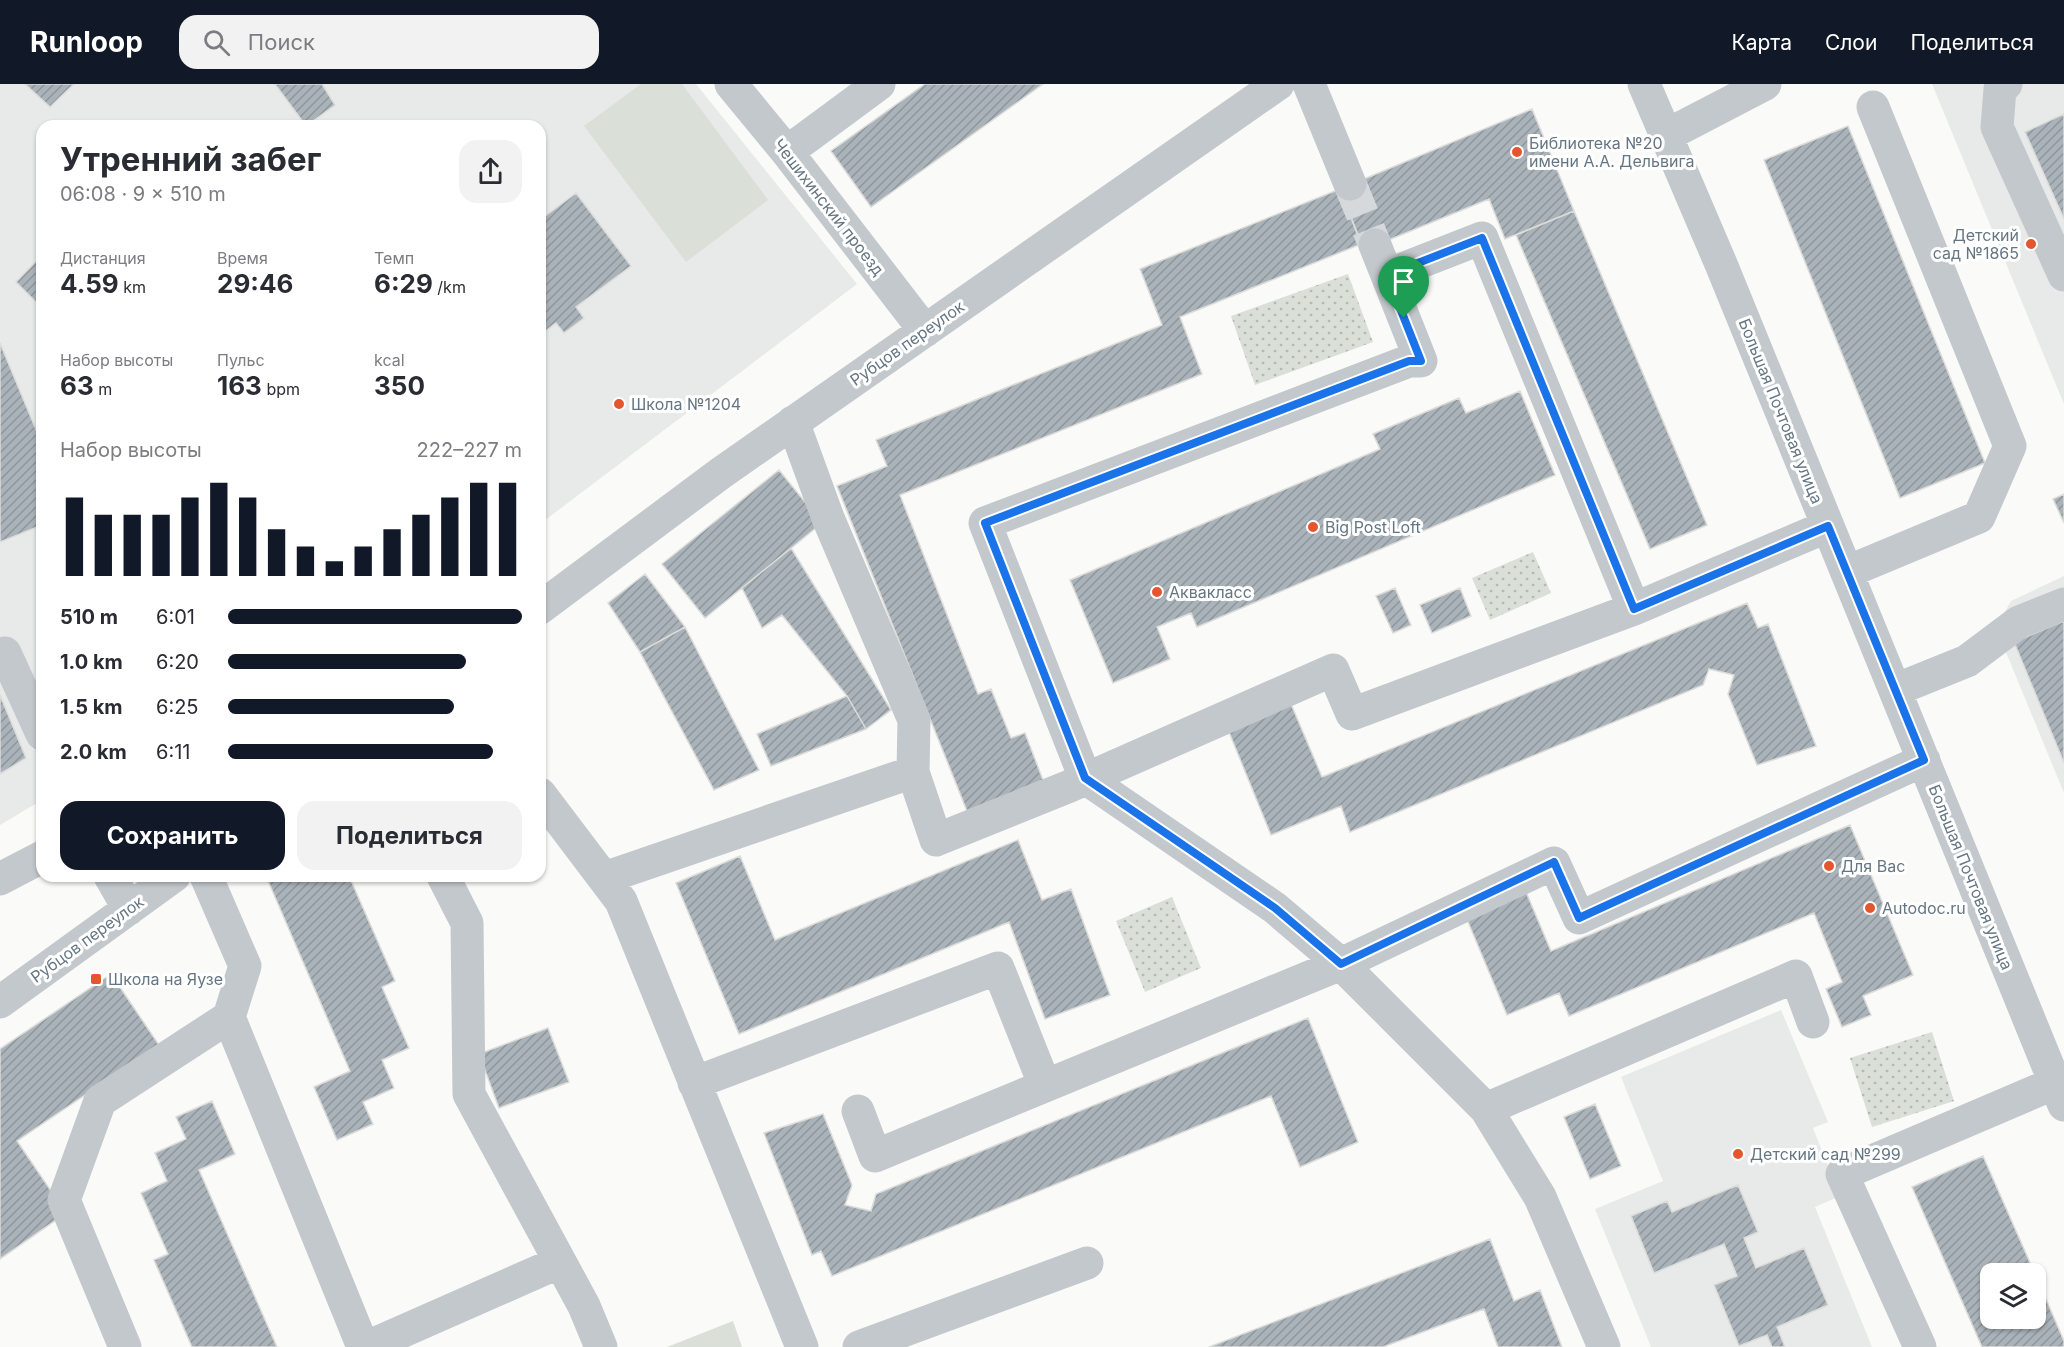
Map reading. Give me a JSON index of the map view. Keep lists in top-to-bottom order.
{
  "streets": {
    "street": ["Чешихинский проезд", "Рубцов переулок", "Большая Почтовая улица"]
  },
  "crossings": [
    ["Чешихинский проезд", "Рубцов переулок"]
  ],
  "places": {
    "other": [
      "Библиотека №20 имени А.А. Дельвига",
      "Детский сад №1865",
      "Школа №1204",
      "Big Post Loft",
      "Аквакласс",
      "Для Вас",
      "Autodoc.ru",
      "Детский сад №299"
    ],
    "transit": ["Школа на Яузе"]
  },
  "page": {
    "header": "Runloop",
    "search": "Поиск",
    "nav": ["Карта", "Слои", "Поделиться"],
    "heading": ["Утренний забег", "06:08 · 9 × 510 m"],
    "stats": [
      ["Дистанция", "4.59 km"],
      ["Время", "29:46"],
      ["Темп", "6:29 /km"],
      ["Набор высоты", "63 m"],
      ["Пульс", "163 bpm"],
      ["kcal", "350"]
    ],
    "chart": ["Набор высоты", "222–227 m"],
    "list": [
      {
        "name": "510 m",
        "note": "6:01"
      },
      {
        "name": "1.0 km",
        "note": "6:20"
      },
      {
        "name": "1.5 km",
        "note": "6:25"
      },
      {
        "name": "2.0 km",
        "note": "6:11"
      }
    ],
    "buttons": ["Сохранить", "Поделиться"]
  }
}
